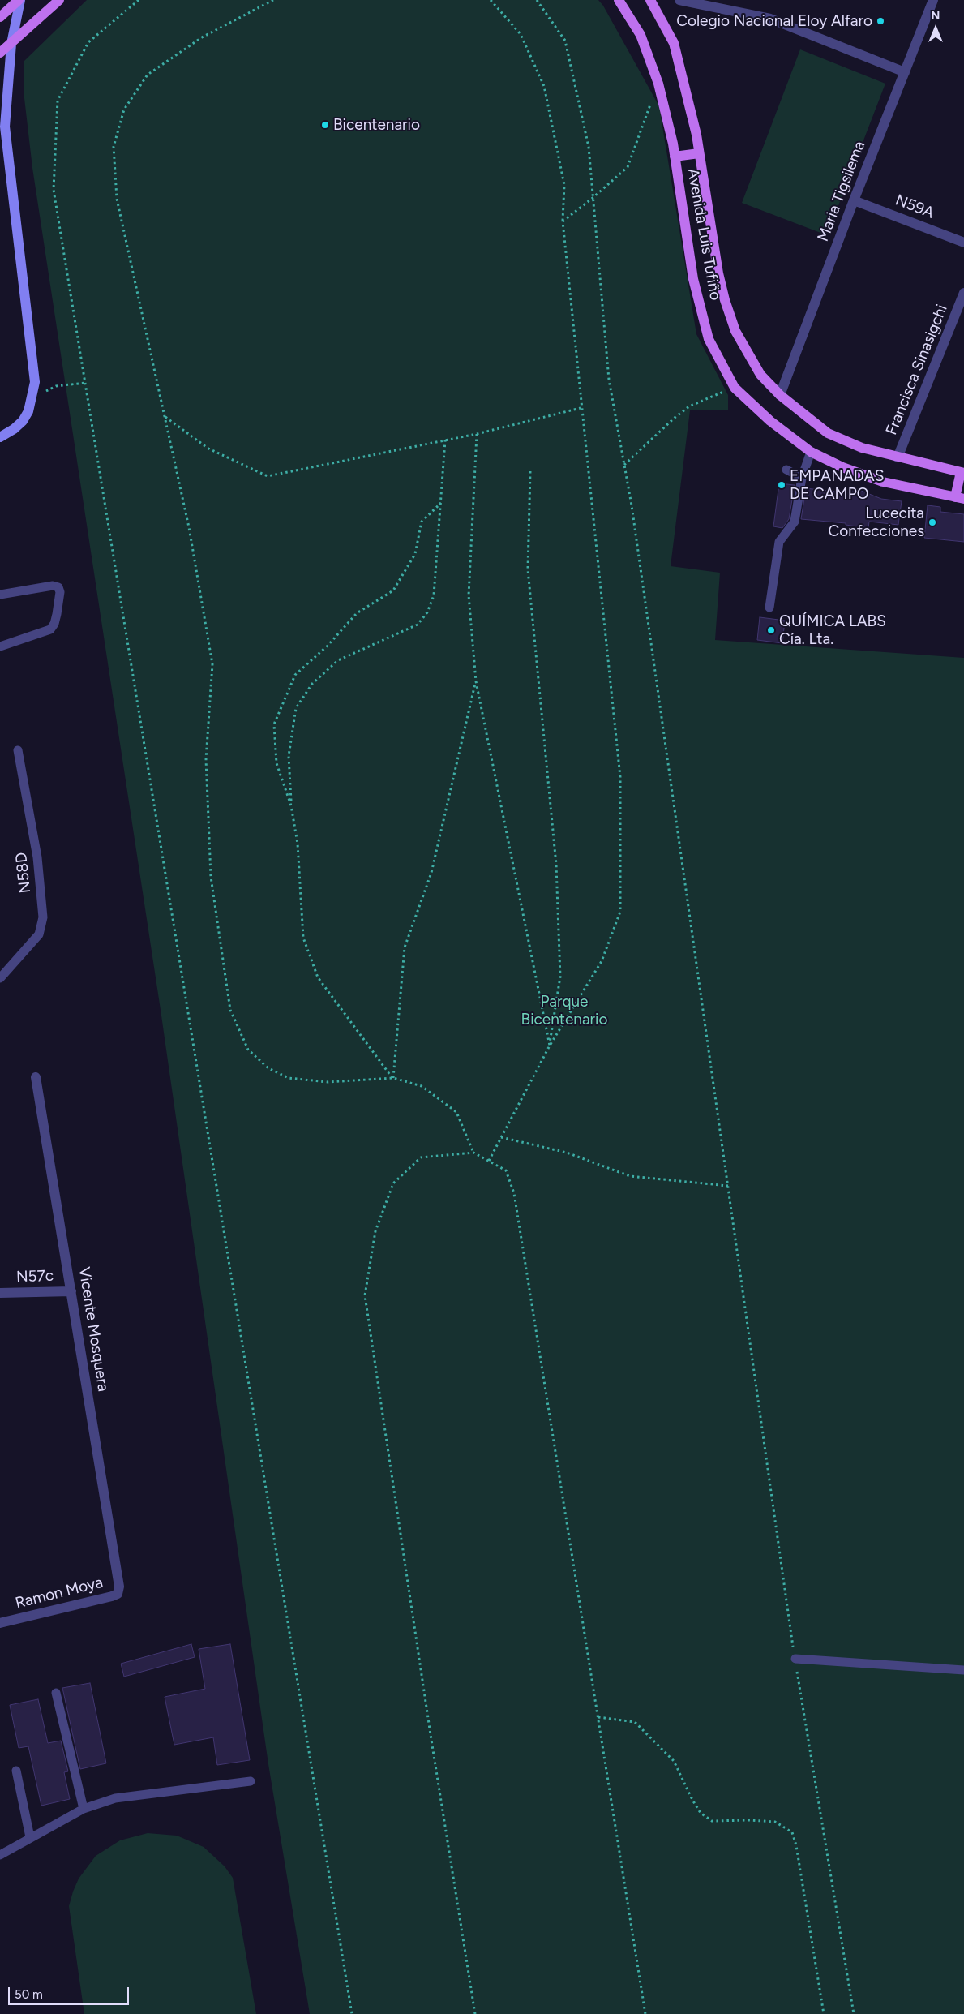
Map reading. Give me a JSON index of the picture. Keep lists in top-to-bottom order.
{
  "streets": {
    "main road": ["Avenida Luis Tufiño"],
    "street": [
      "Maria Tigsilema",
      "N59A",
      "Francisca Sinasigchi",
      "N57c",
      "Vicente Mosquera",
      "Ramon Moya"
    ],
    "lane": ["N58D"]
  },
  "crossings": [
    ["Maria Tigsilema", "N59A"],
    ["Maria Tigsilema", "Avenida Luis Tufiño"],
    ["Avenida Luis Tufiño", "Francisca Sinasigchi"],
    ["N57c", "Vicente Mosquera"],
    ["Vicente Mosquera", "Ramon Moya"]
  ],
  "parks": ["Parque Bicentenario"],
  "places": [
    "Colegio Nacional Eloy Alfaro",
    "Bicentenario",
    "EMPANADAS DE CAMPO",
    "Lucecita Confecciones",
    "QUÍMICA LABS Cía. Lta."
  ],
  "scale_bar": "50 m",
  "north": "top"
}
